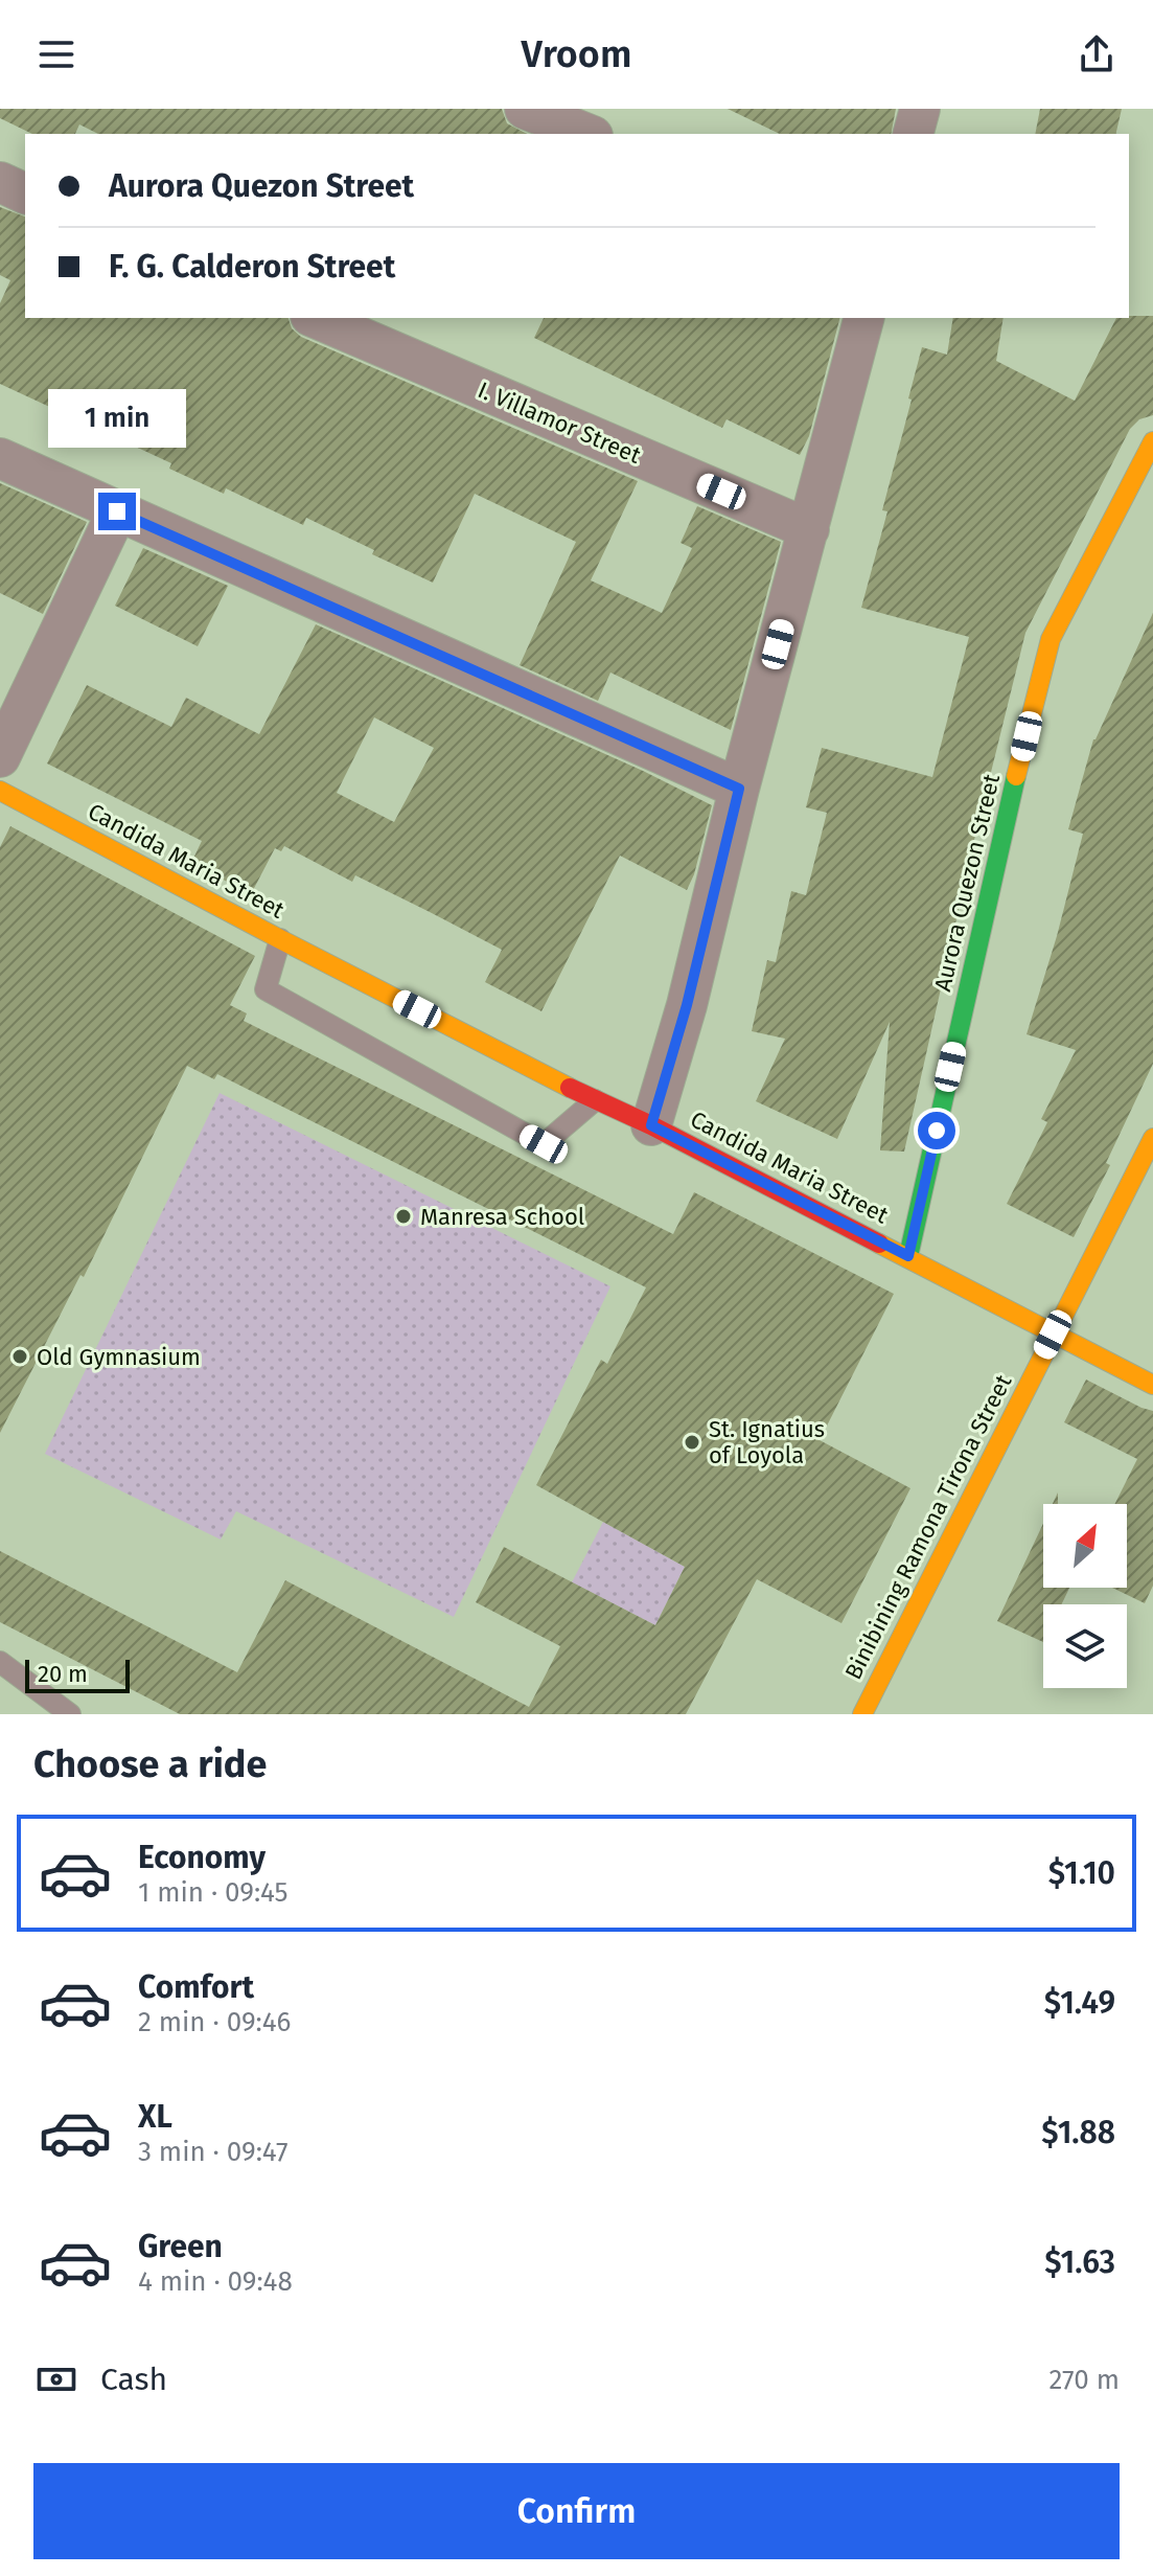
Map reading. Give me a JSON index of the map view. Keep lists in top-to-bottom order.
{
  "streets": {
    "street": [
      "I. Villamor Street",
      "Candida Maria Street",
      "Aurora Quezon Street",
      "Binibining Ramona Tirona Street"
    ]
  },
  "crossings": [
    ["Candida Maria Street", "Aurora Quezon Street"],
    ["Candida Maria Street", "Binibining Ramona Tirona Street"]
  ],
  "places": ["Manresa School", "Old Gymnasium", "St. Ignatius of Loyola"],
  "scale_bar": "20 m",
  "north": "top right",
  "page": {
    "header": "Vroom",
    "banner": ["Aurora Quezon Street", "F. G. Calderon Street"],
    "bubble": "1 min",
    "scale": "20 m",
    "heading": "Choose a ride",
    "list": [
      {
        "name": "Economy",
        "note": "1 min · 09:45",
        "value": "$1.10"
      },
      {
        "name": "Comfort",
        "note": "2 min · 09:46",
        "value": "$1.49"
      },
      {
        "name": "XL",
        "note": "3 min · 09:47",
        "value": "$1.88"
      },
      {
        "name": "Green",
        "note": "4 min · 09:48",
        "value": "$1.63"
      }
    ],
    "pay": ["Cash", "270 m"],
    "buttons": "Confirm"
  }
}
